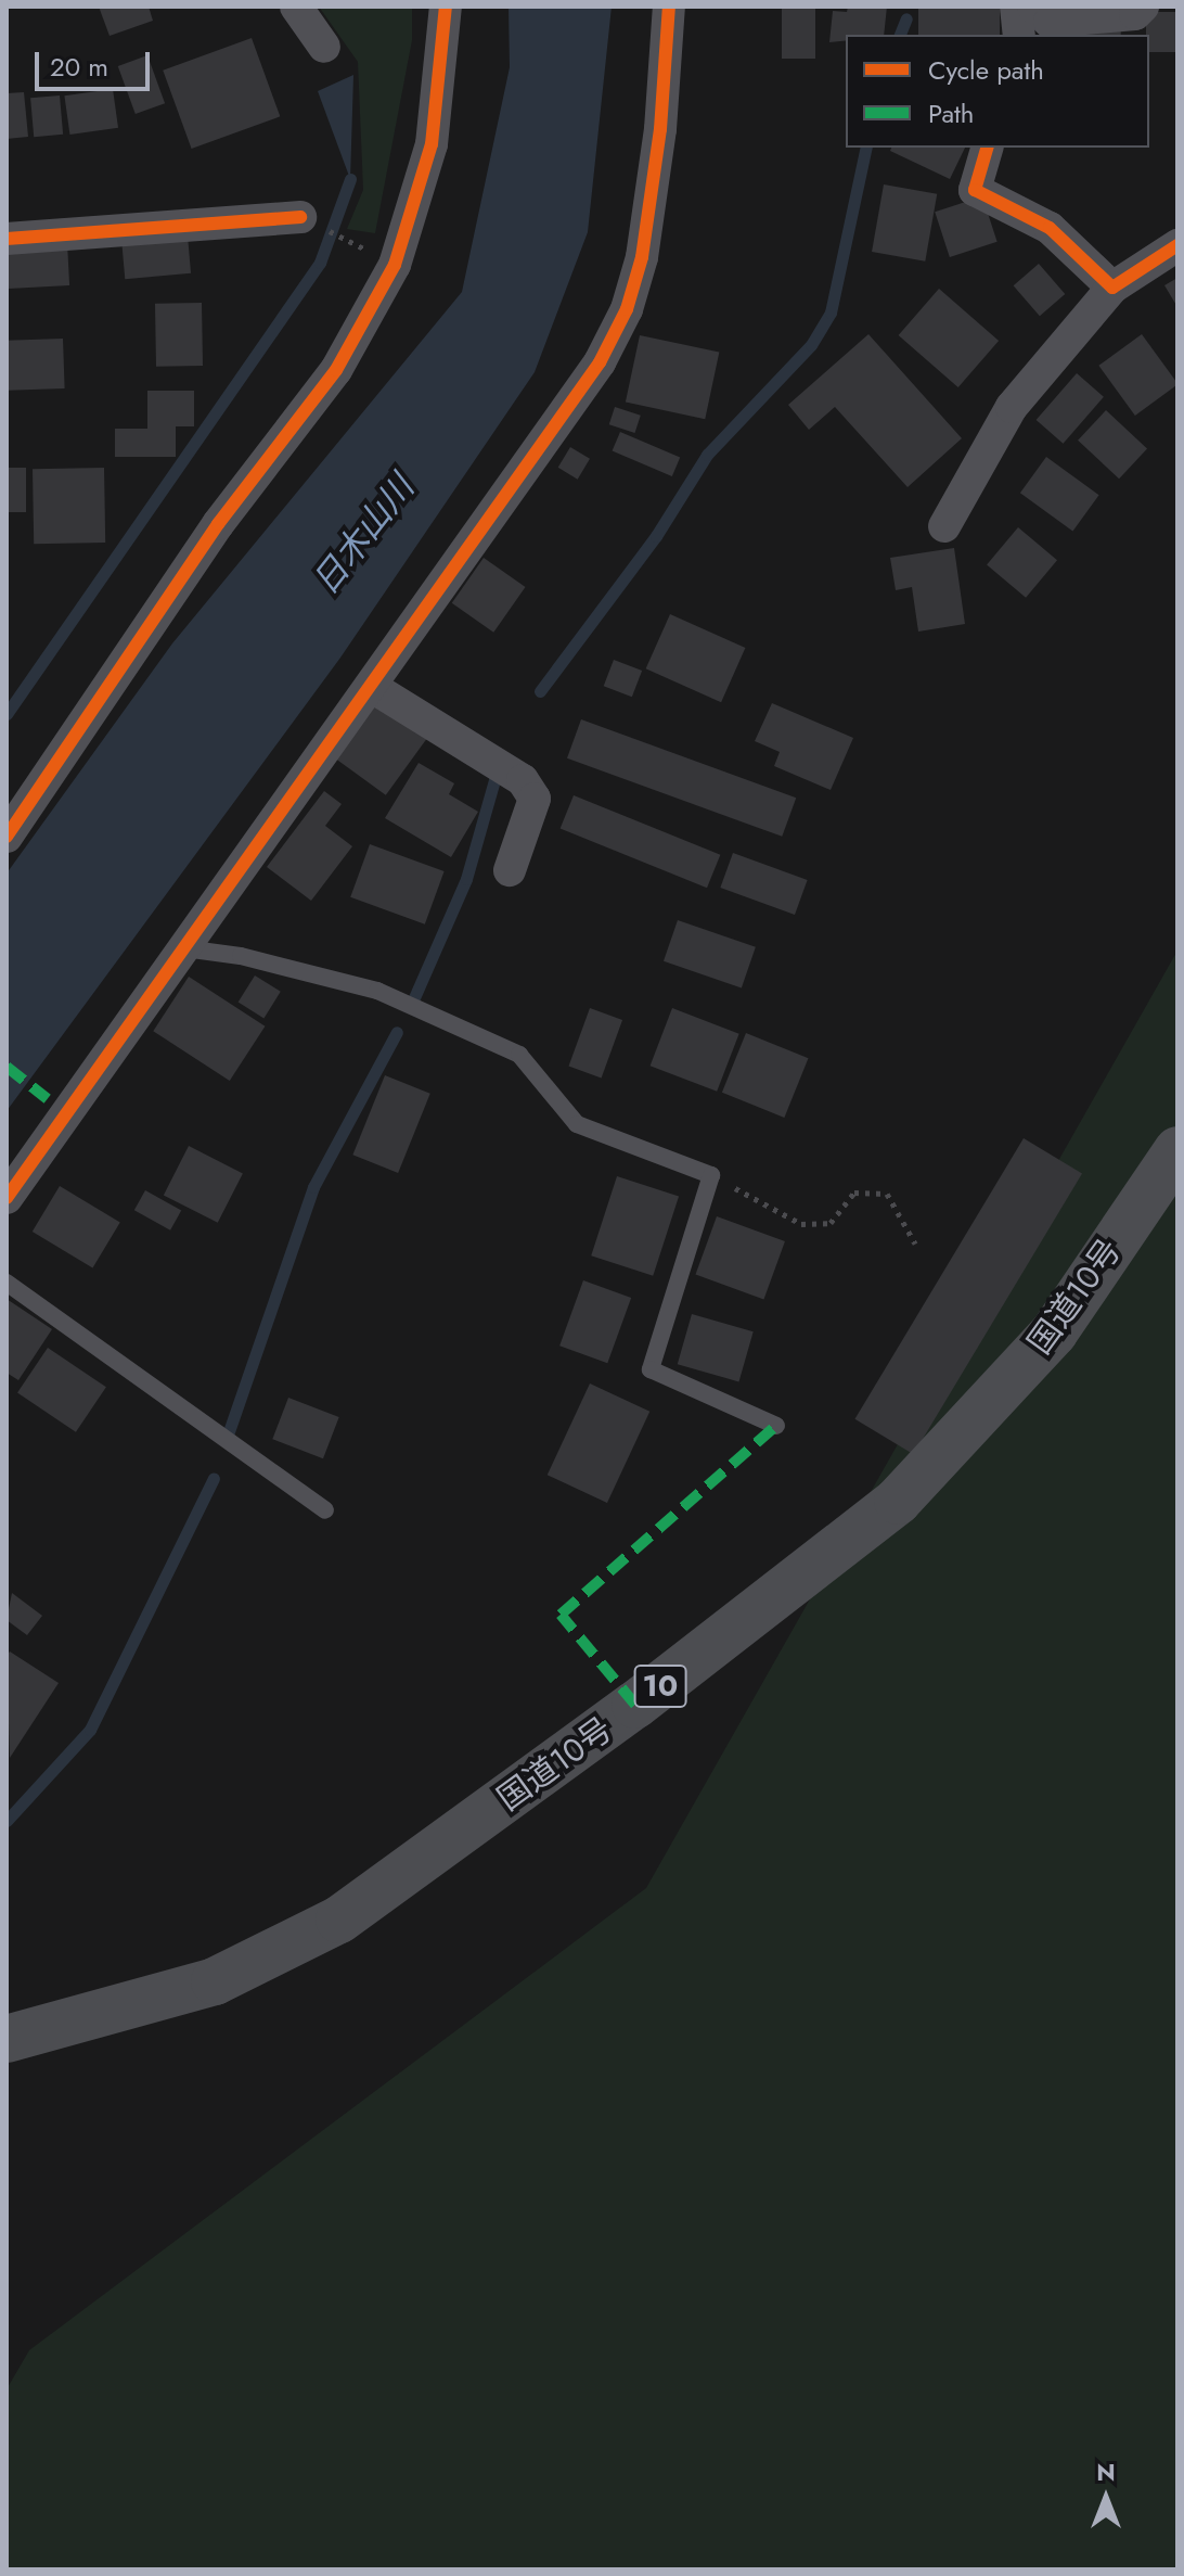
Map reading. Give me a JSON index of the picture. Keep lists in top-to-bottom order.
{
  "streets": {
    "highway": ["国道10号", "10"]
  },
  "water": ["日木山川"],
  "legend": ["Cycle path", "Path"],
  "scale_bar": "20 m",
  "north": "top"
}
